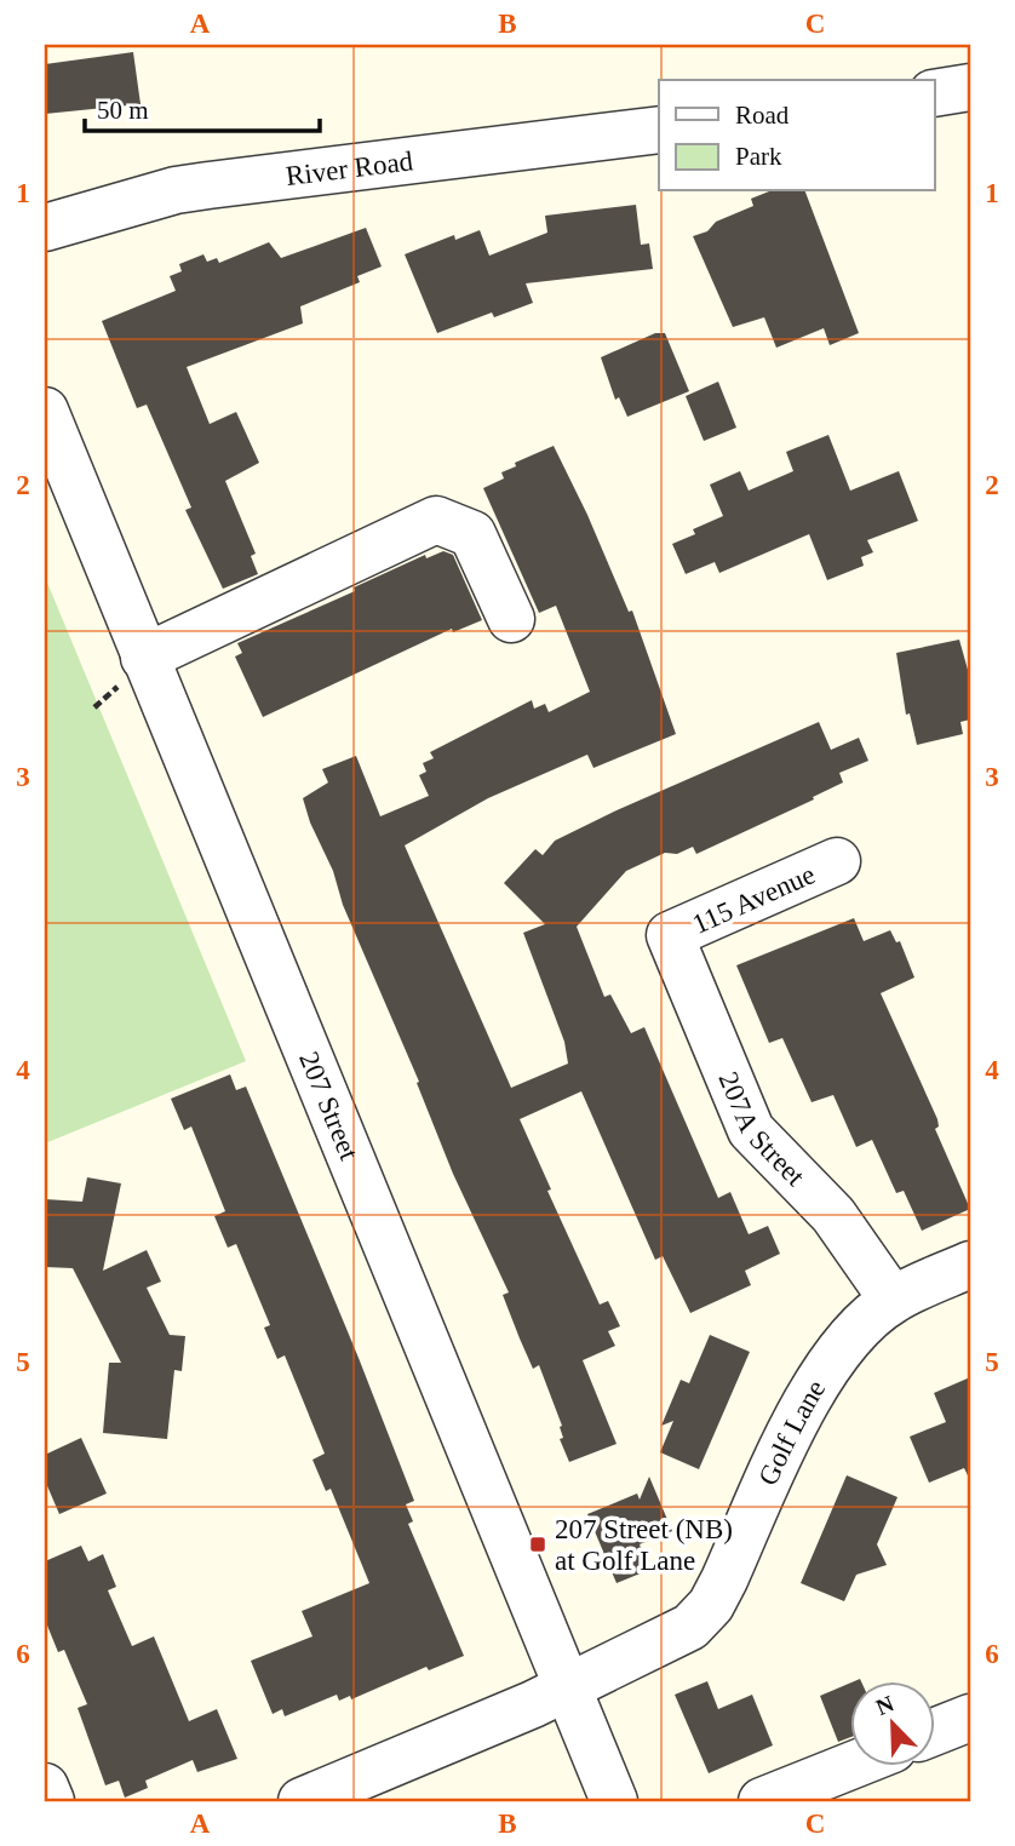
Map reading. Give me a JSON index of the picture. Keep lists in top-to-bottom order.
{
  "streets": {
    "street": [
      "River Road",
      "115 Avenue",
      "207 Street",
      "207A Street",
      "Golf Lane"
    ]
  },
  "crossings": [
    ["115 Avenue", "207A Street"],
    ["207 Street", "Golf Lane"],
    ["207A Street", "Golf Lane"]
  ],
  "places": {
    "transit": ["207 Street (NB) at Golf Lane"]
  },
  "legend": ["Road", "Park"],
  "scale_bar": "50 m",
  "north": "top left",
  "grid": {
    "columns": ["A", "B", "C"],
    "rows": [
      "1",
      "2",
      "3",
      "4",
      "5",
      "6"
    ]
  }
}
